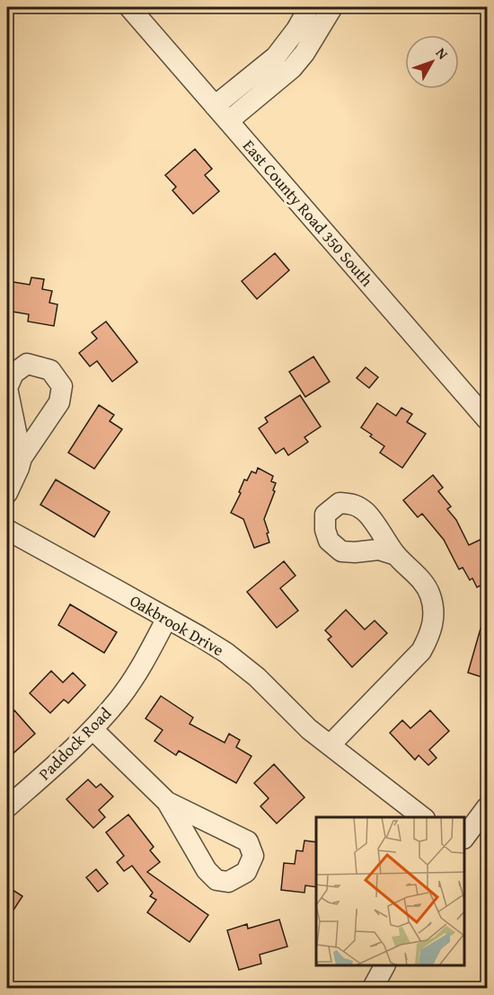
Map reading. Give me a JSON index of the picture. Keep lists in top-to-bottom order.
{
  "streets": {
    "street": ["East County Road 350 South", "Oakbrook Drive", "Paddock Road"]
  },
  "crossings": [
    ["Oakbrook Drive", "Paddock Road"]
  ],
  "north": "top right"
}
